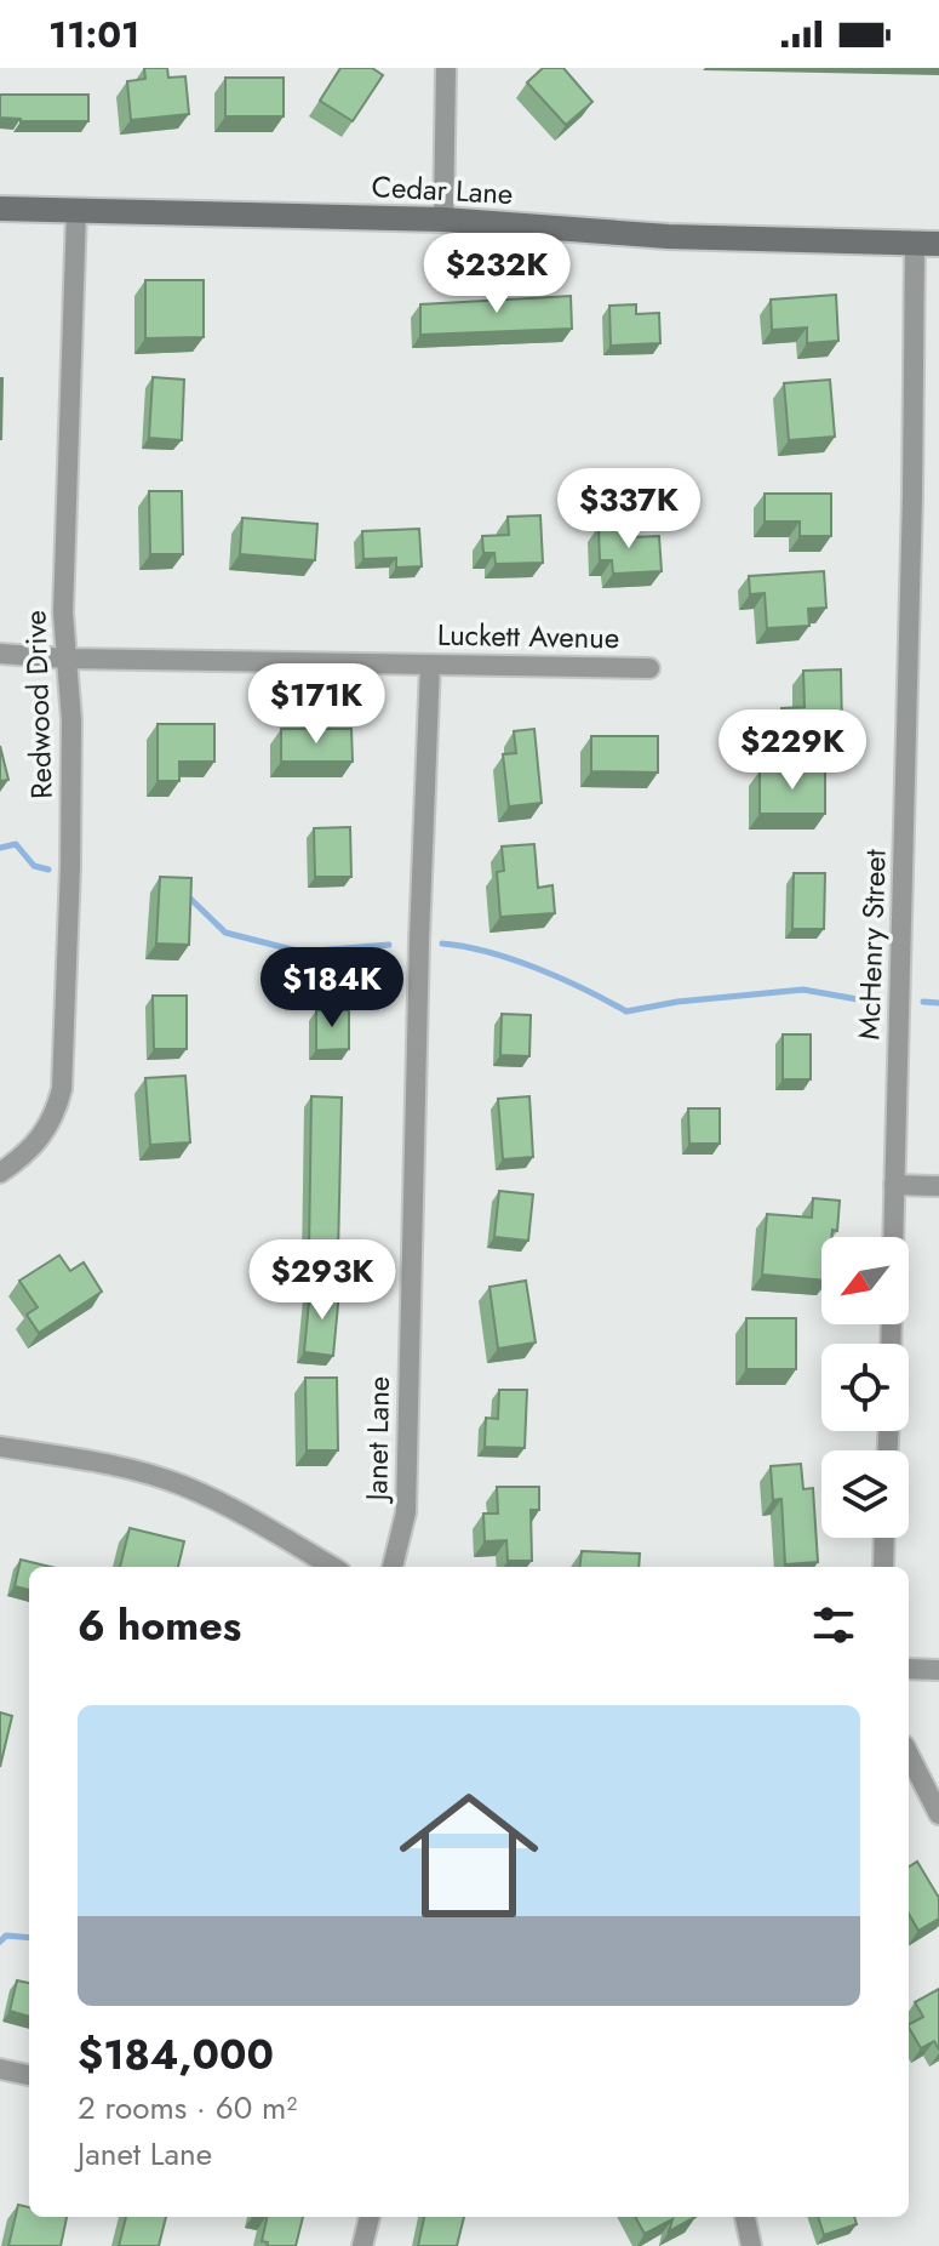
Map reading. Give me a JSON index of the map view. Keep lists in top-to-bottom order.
{
  "streets": {
    "main road": ["Cedar Lane"],
    "street": [
      "Luckett Avenue",
      "Redwood Drive",
      "McHenry Street",
      "Janet Lane"
    ]
  },
  "crossings": [
    ["Cedar Lane", "Redwood Drive"],
    ["Cedar Lane", "McHenry Street"],
    ["Luckett Avenue", "Redwood Drive"],
    ["Luckett Avenue", "Janet Lane"]
  ],
  "north": "bottom left",
  "page": {
    "status": "11:01",
    "price": [
      "$232K",
      "$337K",
      "$171K",
      "$229K",
      "$184K",
      "$293K"
    ],
    "heading": "6 homes",
    "list": [
      {
        "name": "$184,000",
        "note": "2 rooms · 60 m² · Janet Lane"
      }
    ]
  }
}
